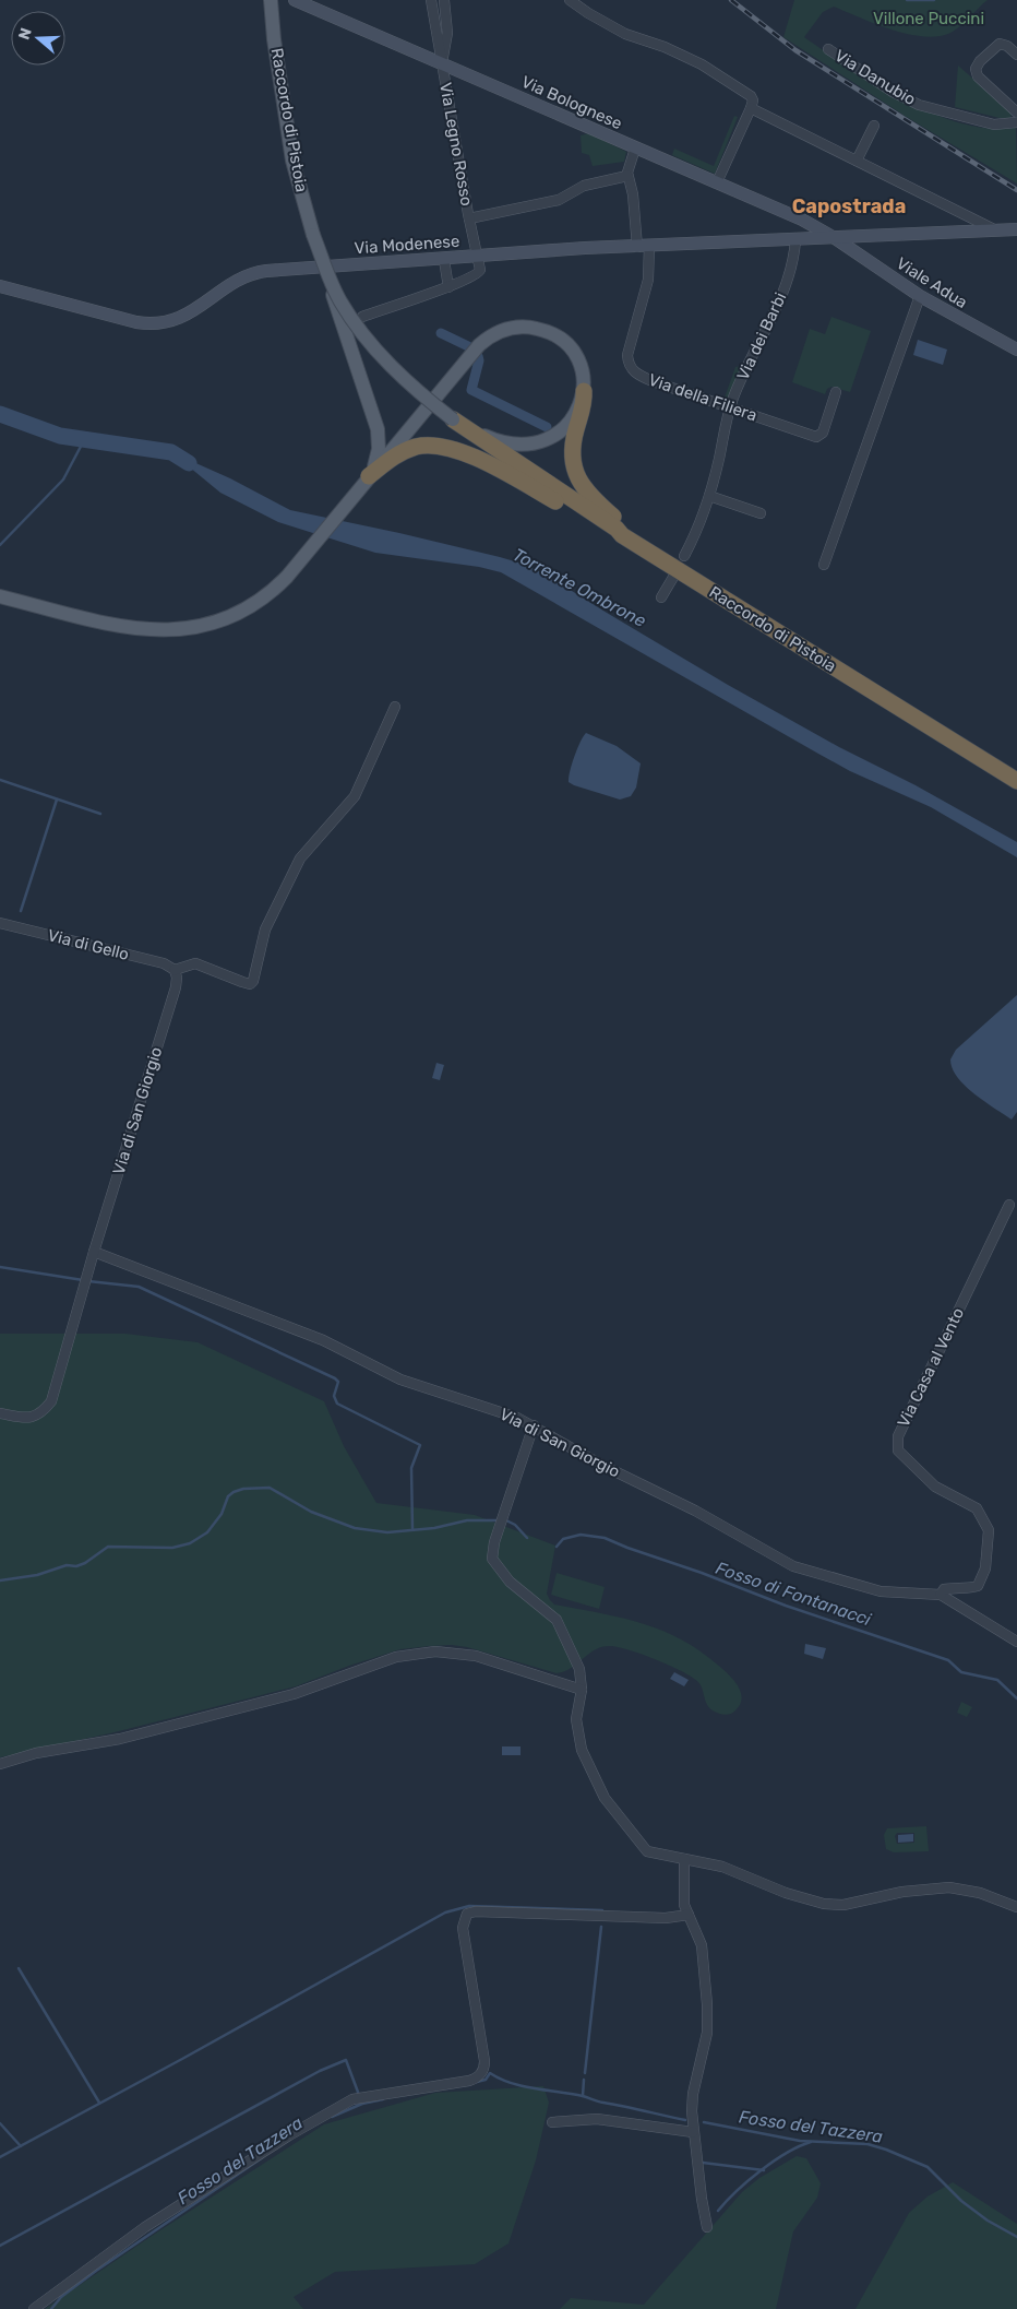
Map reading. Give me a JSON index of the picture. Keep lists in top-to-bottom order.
{
  "streets": {
    "highway": ["Raccordo di Pistoia"],
    "street": [
      "Via Danubio",
      "Via Bolognese",
      "Via Legno Rosso",
      "Via Modenese",
      "Viale Adua",
      "Via dei Barbi",
      "Via della Filiera",
      "Via di Gello",
      "Via di San Giorgio",
      "Via Casa al Vento"
    ]
  },
  "crossings": [
    ["Via Bolognese", "Via Legno Rosso"],
    ["Via Bolognese", "Via Modenese"],
    ["Via Bolognese", "Viale Adua"],
    ["Via Legno Rosso", "Via Modenese"],
    ["Via Modenese", "Viale Adua"],
    ["Via Modenese", "Via dei Barbi"],
    ["Via Modenese", "Via della Filiera"],
    ["Via dei Barbi", "Via della Filiera"],
    ["Via di Gello", "Via di San Giorgio"],
    ["Via di San Giorgio", "Via Casa al Vento"]
  ],
  "districts": ["Capostrada"],
  "water": ["Torrente Ombrone", "Fosso di Fontanacci", "Fosso del Tazzera"],
  "parks": ["Villone Puccini"],
  "north": "left"
}
